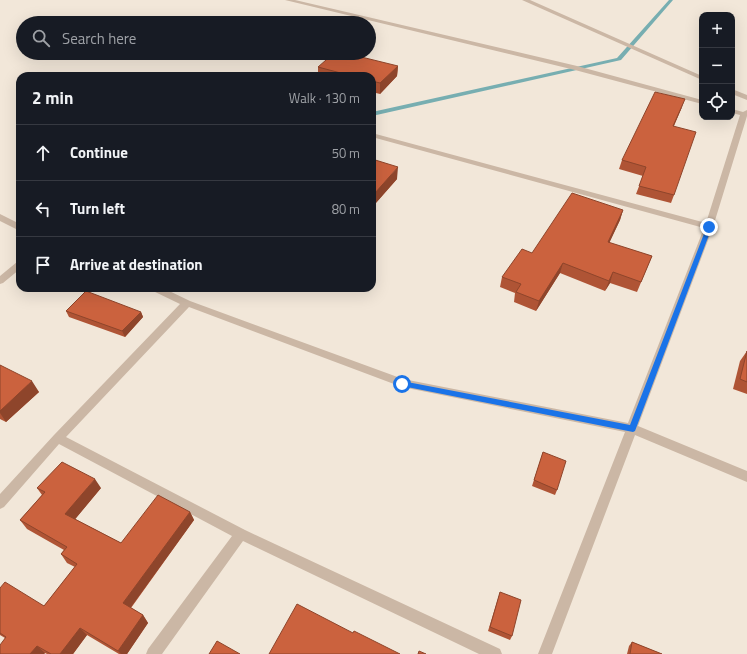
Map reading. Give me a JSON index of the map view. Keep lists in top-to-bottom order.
{
  "page": {
    "map_buttons": ["+", "−"],
    "search": "Search here",
    "heading": ["2 min", "Walk · 130 m"],
    "list": [
      ["Continue", "50 m"],
      ["Turn left", "80 m"],
      "Arrive at destination"
    ]
  }
}
